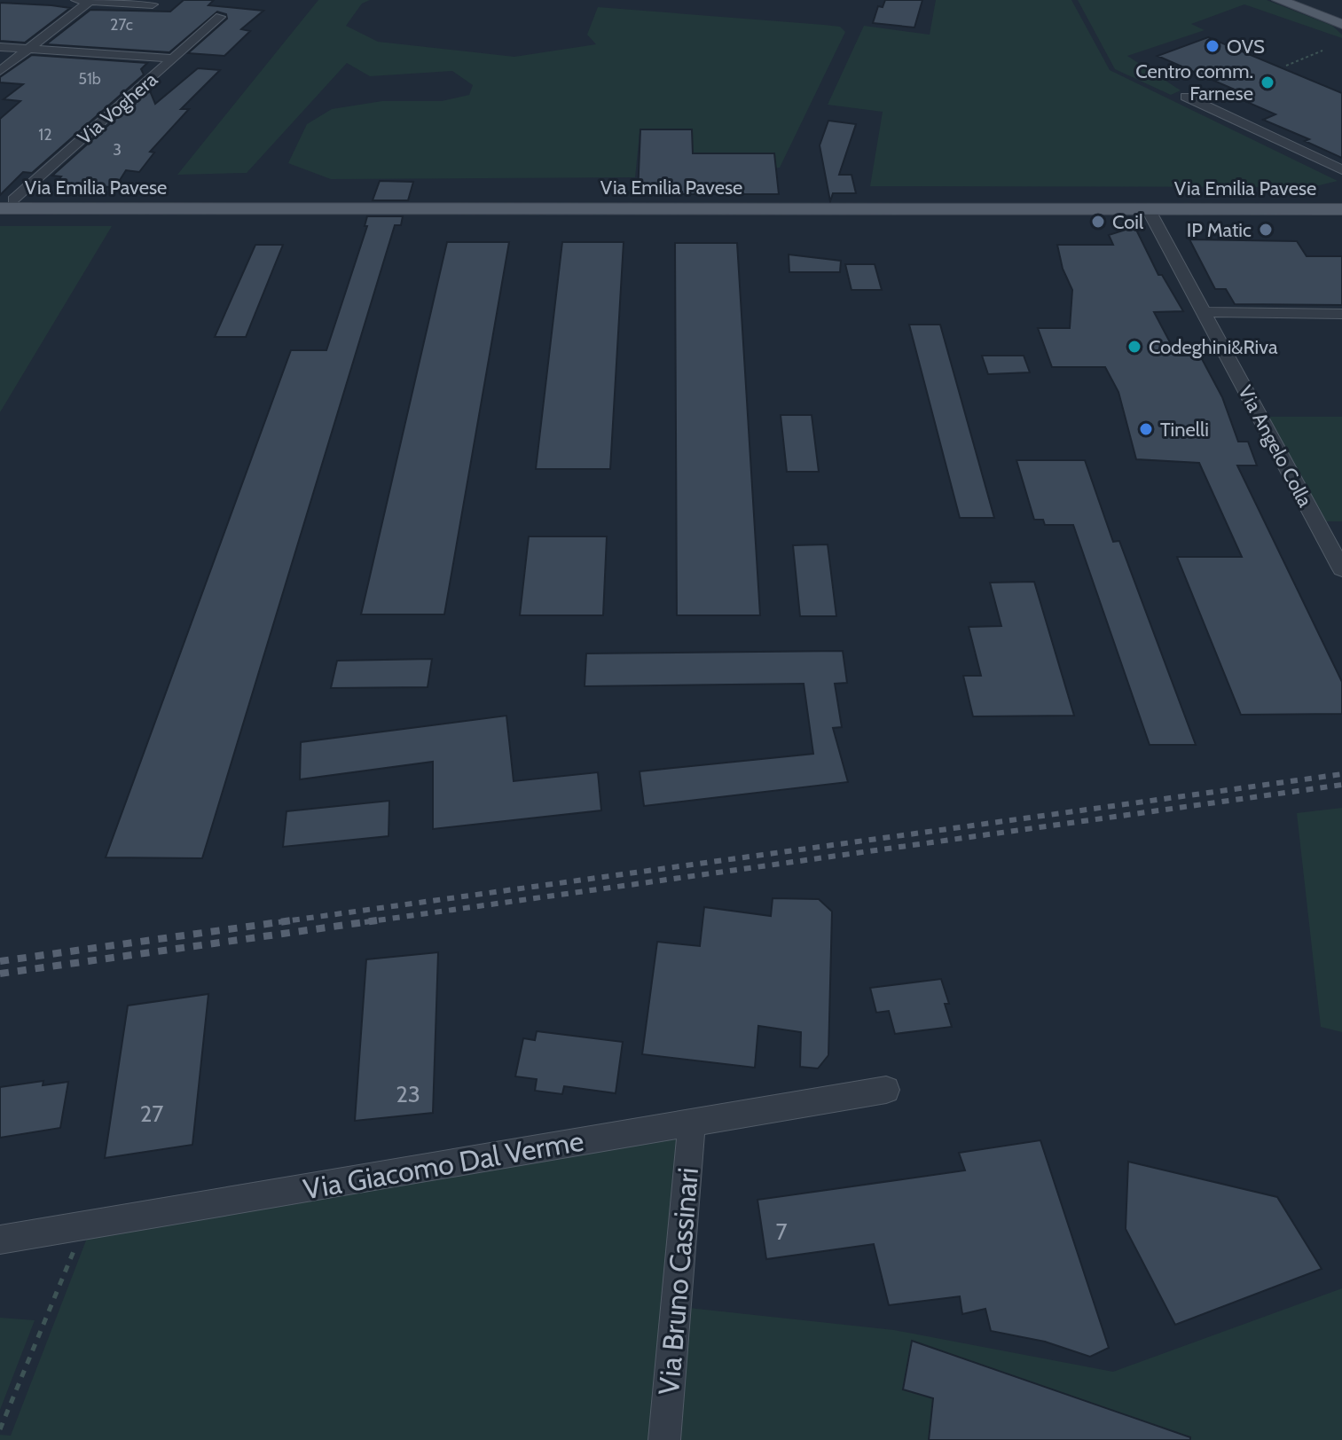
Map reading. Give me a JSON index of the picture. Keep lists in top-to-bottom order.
{
  "streets": {
    "main road": ["Via Emilia Pavese"],
    "street": [
      "Via Voghera",
      "Via Angelo Colla",
      "Via Giacomo Dal Verme",
      "Via Bruno Cassinari"
    ]
  },
  "crossings": [
    ["Via Voghera", "Via Emilia Pavese"],
    ["Via Emilia Pavese", "Via Angelo Colla"],
    ["Via Giacomo Dal Verme", "Via Bruno Cassinari"]
  ],
  "places": [
    "OVS",
    "Centro comm. Farnese",
    "Coil",
    "IP Matic",
    "Codeghini&Riva",
    "Tinelli"
  ],
  "house_numbers": [
    "27c",
    "51b",
    "12",
    "3",
    "23",
    "27",
    "7"
  ]
}
